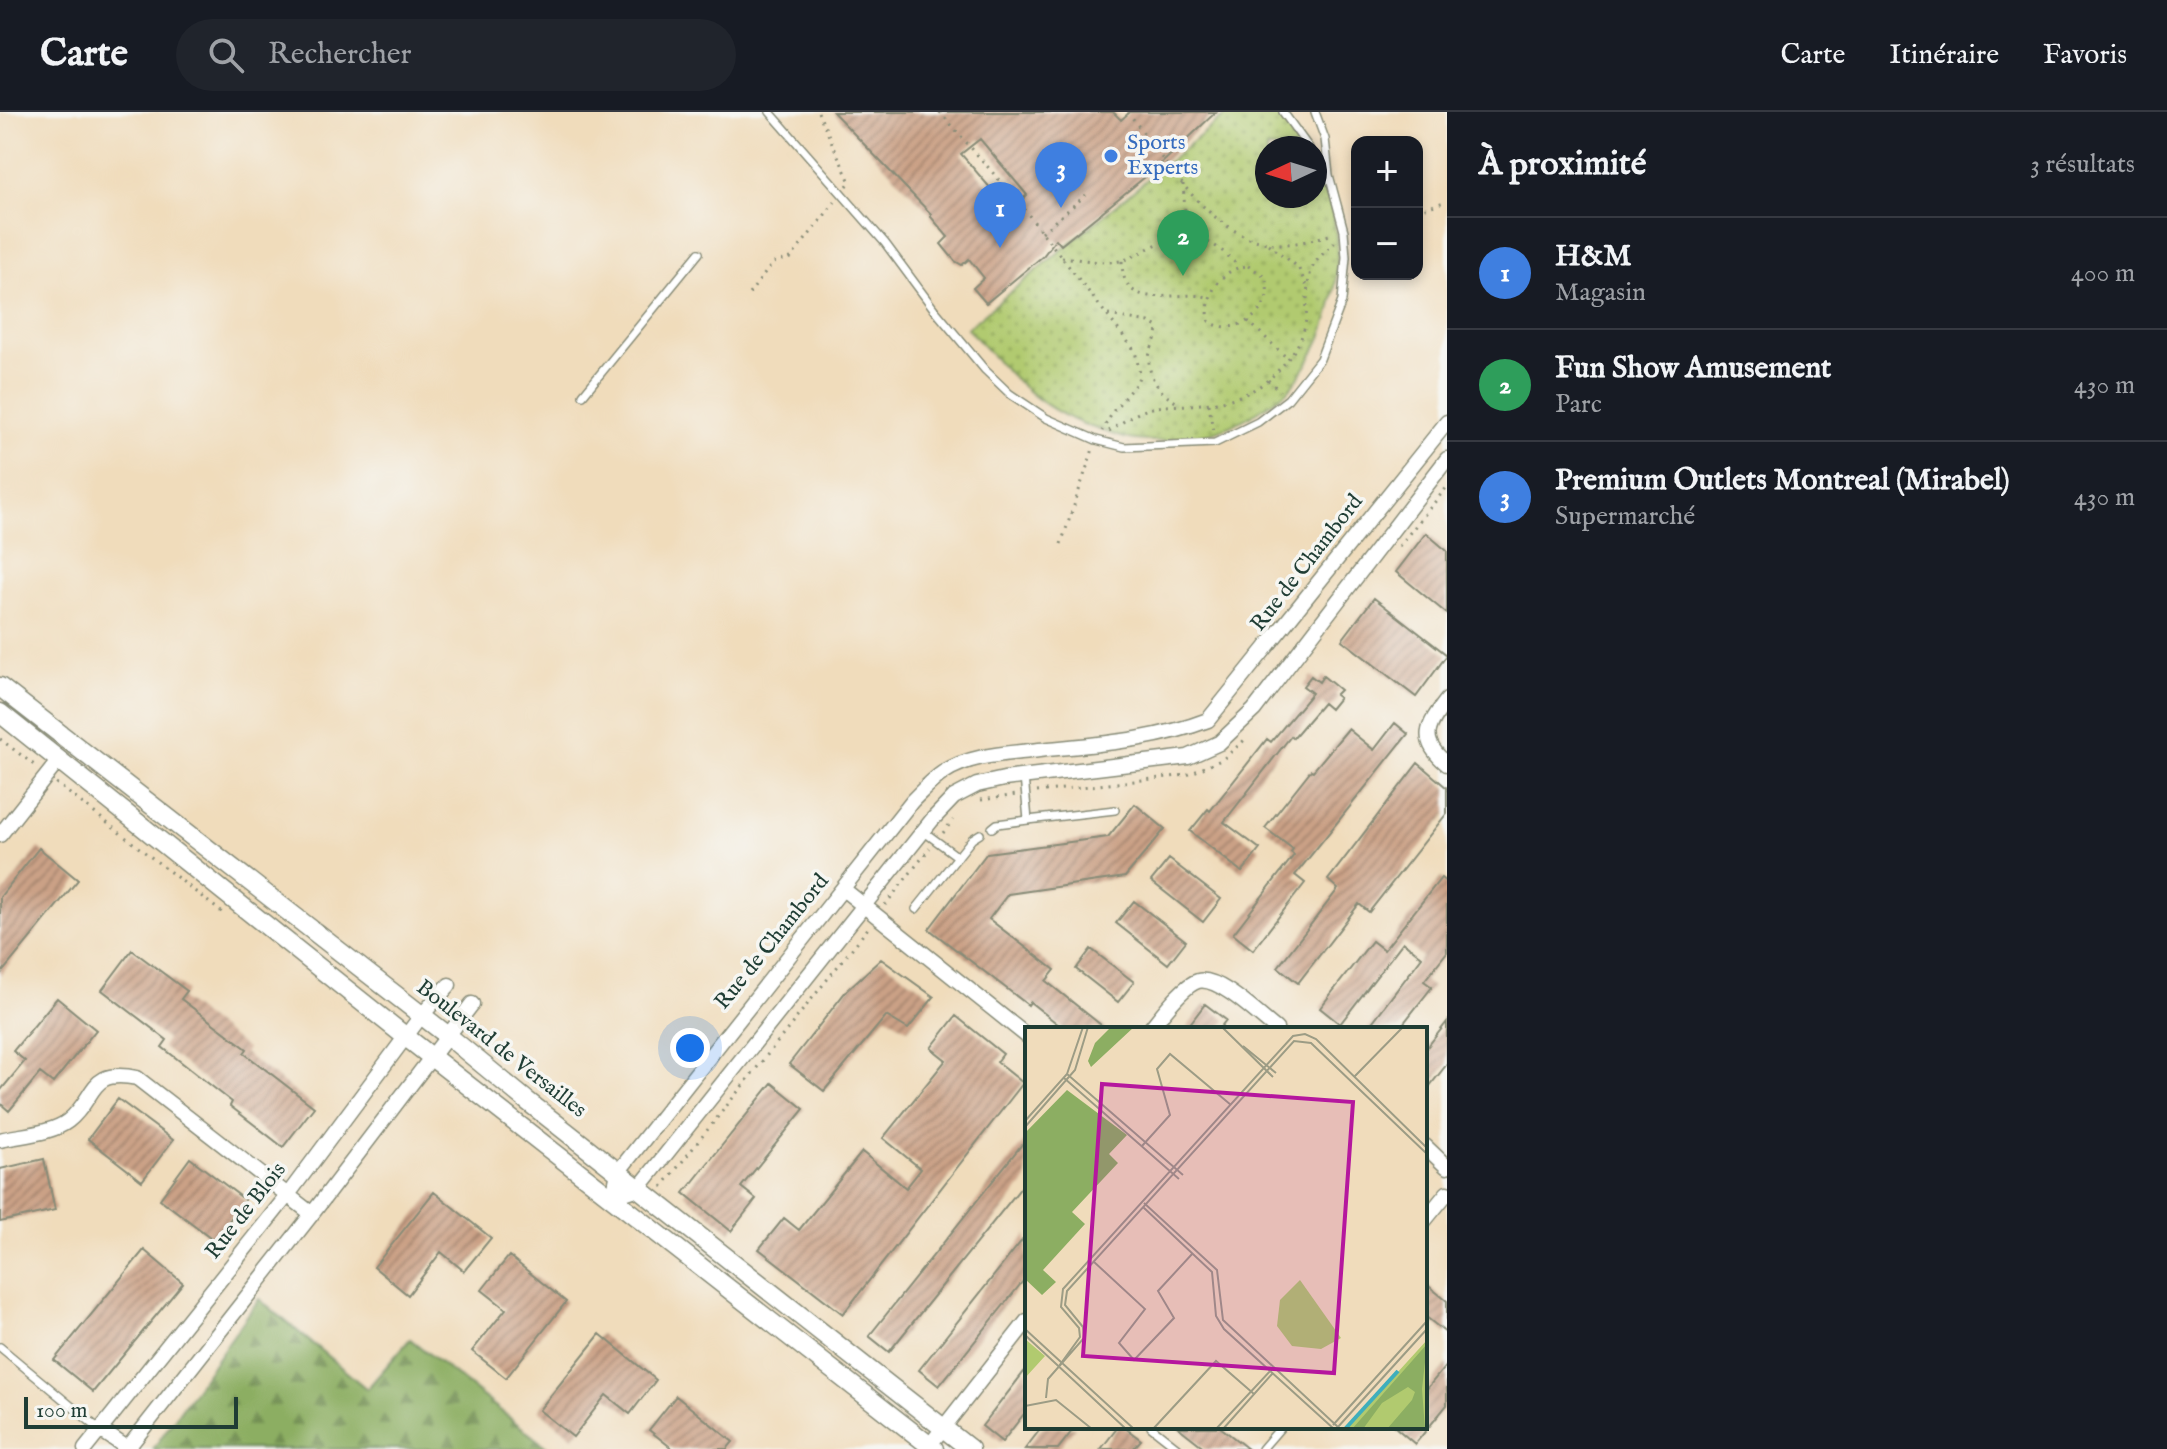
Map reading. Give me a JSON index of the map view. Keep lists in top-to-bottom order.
{
  "streets": {
    "street": ["Rue de Chambord", "Boulevard de Versailles", "Rue de Blois"]
  },
  "crossings": [
    ["Rue de Chambord", "Boulevard de Versailles"],
    ["Boulevard de Versailles", "Rue de Blois"]
  ],
  "places": ["Sports Experts"],
  "scale_bar": "100 m",
  "north": "left",
  "page": {
    "header": "Carte",
    "search": "Rechercher",
    "nav": ["Carte", "Itinéraire", "Favoris"],
    "heading": ["À proximité", "3 résultats"],
    "map_buttons": ["+", "−"],
    "pins": ["3", "1", "2"],
    "list": [
      {
        "mark": "1",
        "name": "H&M",
        "note": "Magasin",
        "value": "400 m"
      },
      {
        "mark": "2",
        "name": "Fun Show Amusement",
        "note": "Parc",
        "value": "430 m"
      },
      {
        "mark": "3",
        "name": "Premium Outlets Montreal (Mirabel)",
        "note": "Supermarché",
        "value": "430 m"
      }
    ],
    "scale": "100 m"
  }
}
